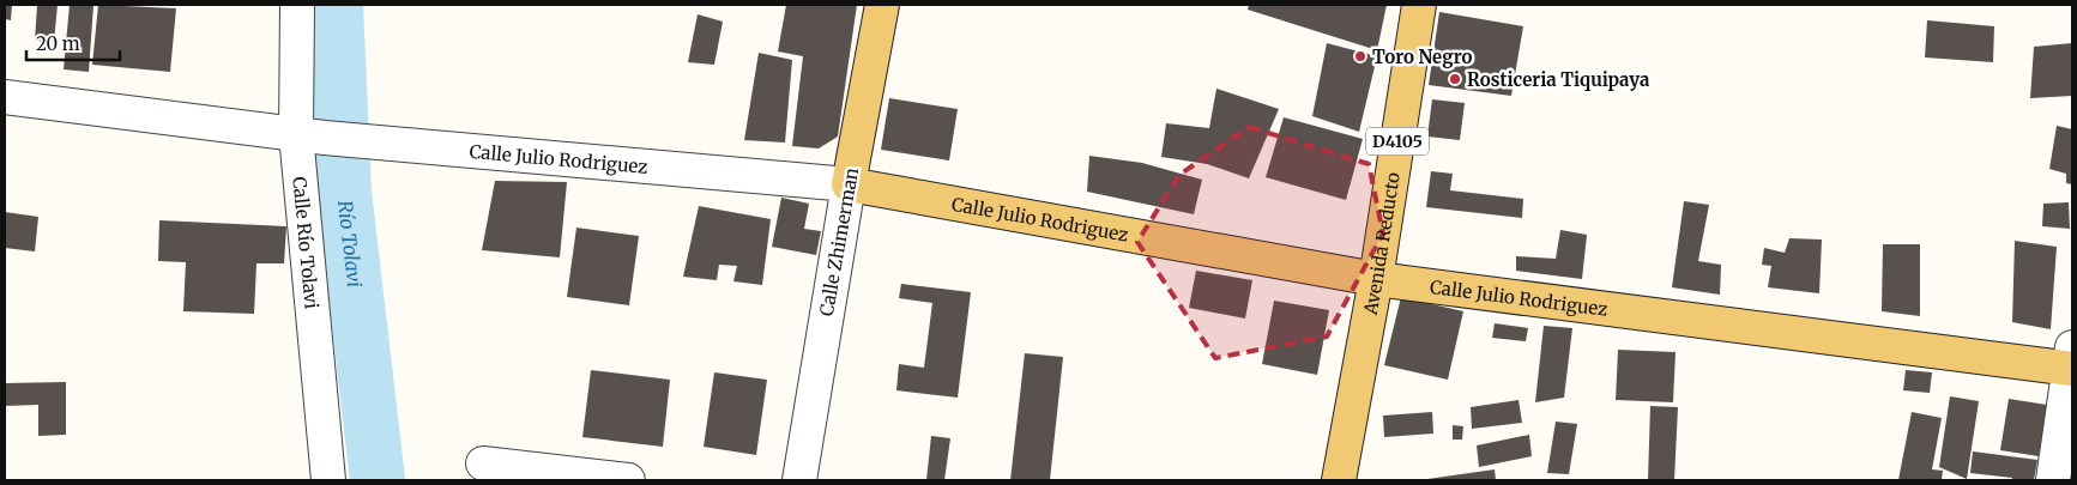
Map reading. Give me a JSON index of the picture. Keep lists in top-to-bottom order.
{
  "streets": {
    "main road": [
      "D4105",
      "Calle Julio Rodriguez",
      "Calle Zhimerman",
      "Avenida Reducto"
    ],
    "street": ["Calle Río Tolavi"]
  },
  "crossings": [
    ["Calle Julio Rodriguez", "Calle Zhimerman"],
    ["Calle Julio Rodriguez", "Calle Río Tolavi"],
    ["Calle Julio Rodriguez", "Avenida Reducto"]
  ],
  "water": ["Río Tolavi"],
  "places": ["Toro Negro", "Rosticeria Tiquipaya"],
  "scale_bar": "20 m"
}
